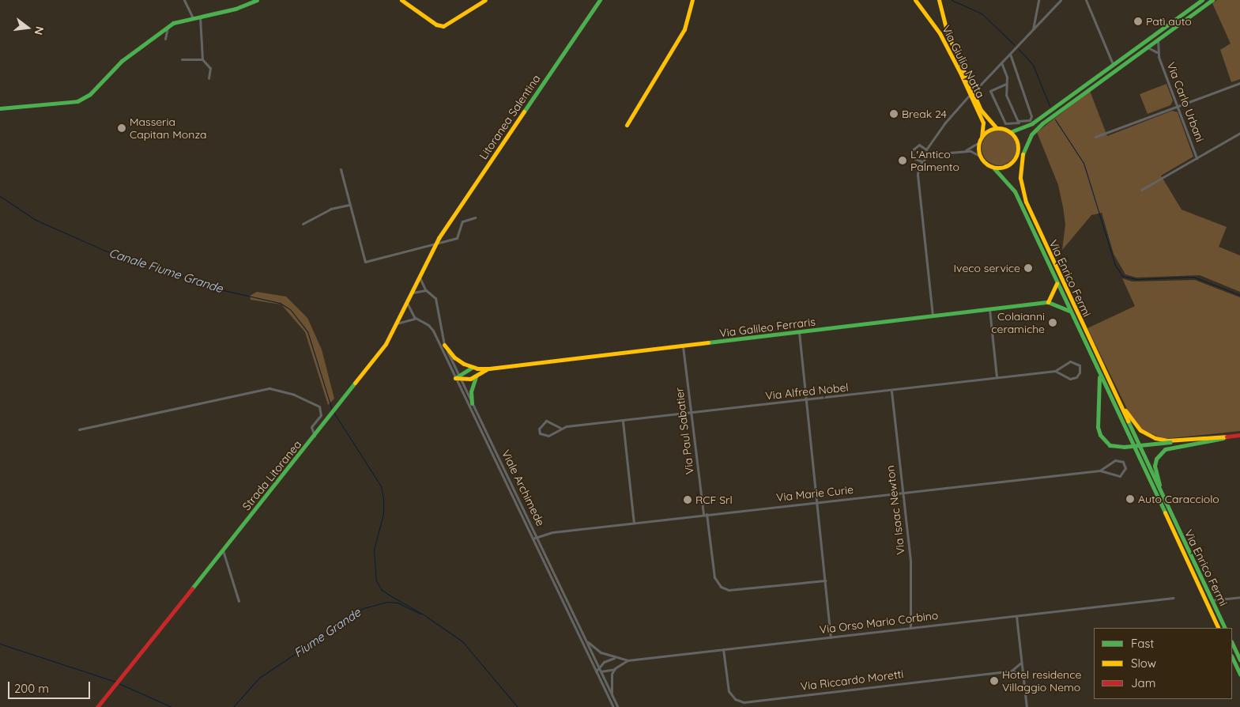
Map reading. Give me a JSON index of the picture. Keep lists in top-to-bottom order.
{
  "streets": {
    "street": [
      "Via Giulio Natta",
      "Via Carlo Urbani",
      "Litoranea Salentina",
      "Via Enrico Fermi",
      "Via Galileo Ferraris",
      "Via Alfred Nobel",
      "Via Paul Sabatier",
      "Strada Litoranea",
      "Viale Archimede",
      "Via Marie Curie",
      "Via Isaac Newton",
      "Via Orso Mario Corbino",
      "Via Riccardo Moretti"
    ]
  },
  "crossings": [
    ["Via Giulio Natta", "Via Enrico Fermi"],
    ["Via Carlo Urbani", "Via Enrico Fermi"],
    ["Litoranea Salentina", "Strada Litoranea"],
    ["Via Galileo Ferraris", "Via Paul Sabatier"],
    ["Via Galileo Ferraris", "Viale Archimede"],
    ["Via Alfred Nobel", "Via Paul Sabatier"],
    ["Via Alfred Nobel", "Via Isaac Newton"],
    ["Via Paul Sabatier", "Via Marie Curie"],
    ["Strada Litoranea", "Viale Archimede"],
    ["Viale Archimede", "Via Marie Curie"],
    ["Viale Archimede", "Via Orso Mario Corbino"],
    ["Via Marie Curie", "Via Isaac Newton"],
    ["Via Isaac Newton", "Via Orso Mario Corbino"],
    ["Via Orso Mario Corbino", "Via Riccardo Moretti"]
  ],
  "water": ["Canale Fiume Grande", "Fiume Grande"],
  "places": [
    "Patì auto",
    "Break 24",
    "Masseria Capitan Monza",
    "L'Antico Palmento",
    "Iveco service",
    "Colaianni ceramiche",
    "Auto Caracciolo",
    "RCF Srl",
    "Hotel residence Villaggio Nemo"
  ],
  "legend": ["Fast", "Slow", "Jam"],
  "scale_bar": "200 m",
  "north": "right"
}
